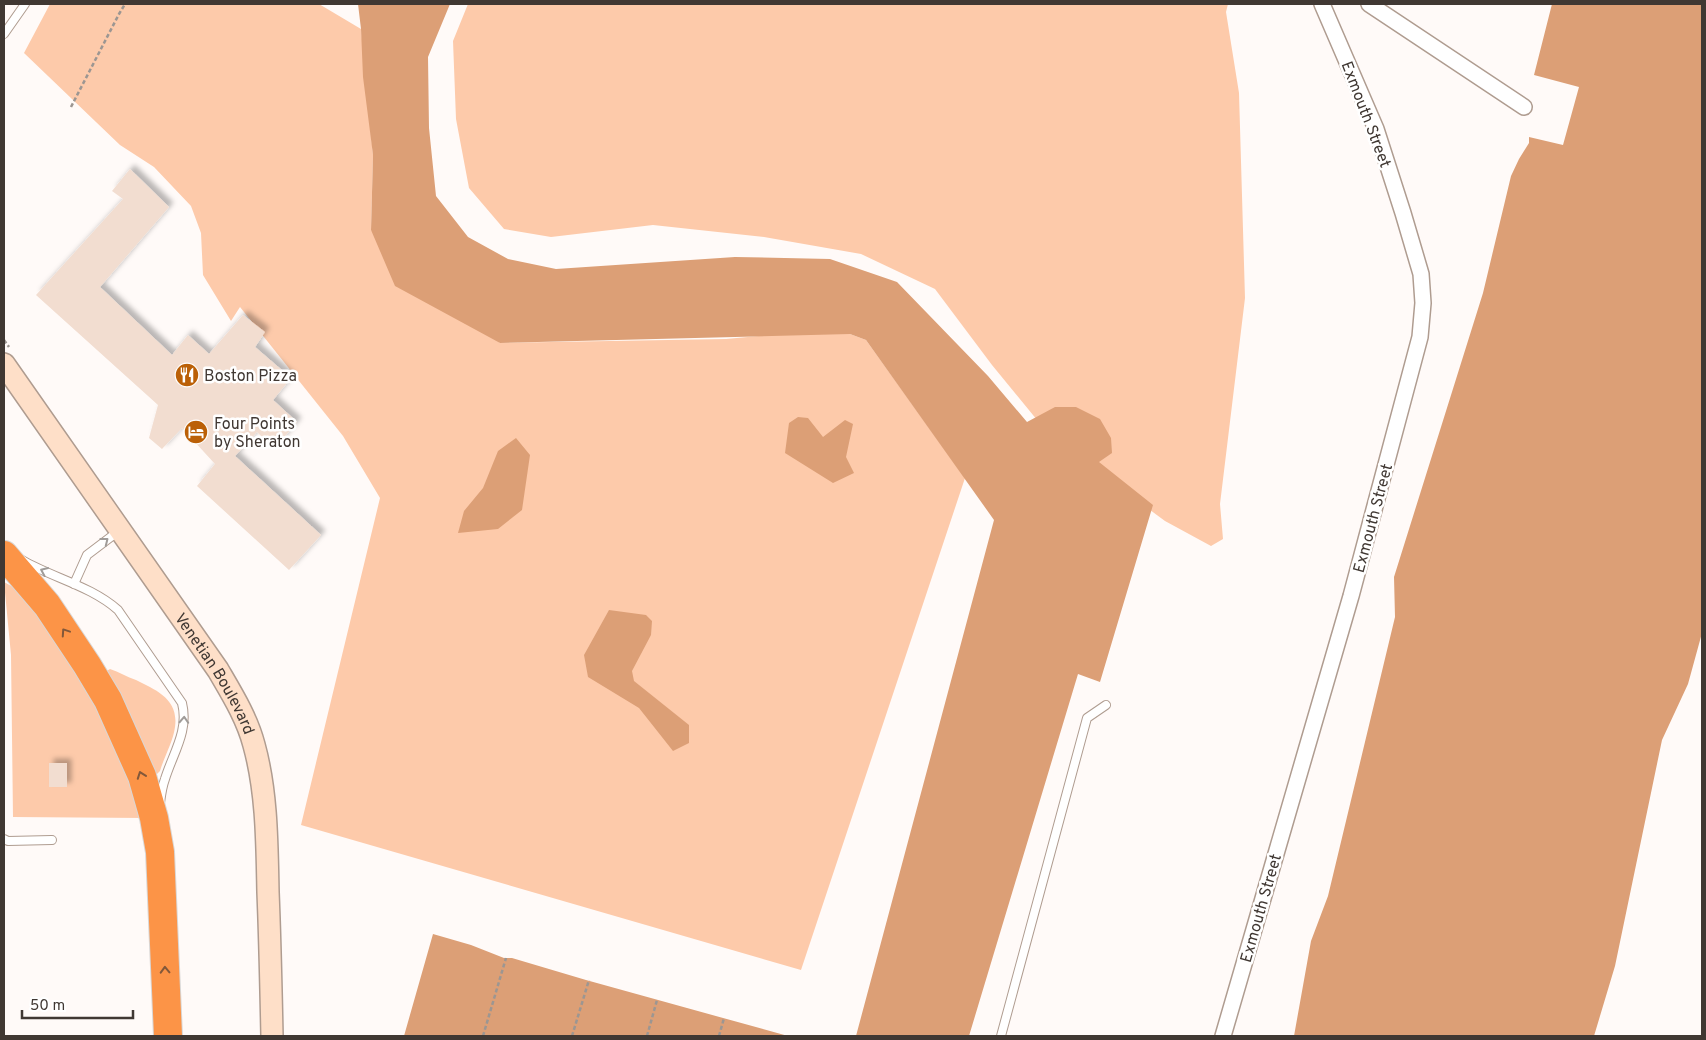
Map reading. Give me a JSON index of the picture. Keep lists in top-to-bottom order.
{
  "streets": {
    "street": ["Exmouth Street", "Venetian Boulevard"]
  },
  "places": {
    "restaurant": ["Boston Pizza"],
    "hotel": ["Four Points by Sheraton"]
  },
  "scale_bar": "50 m"
}
